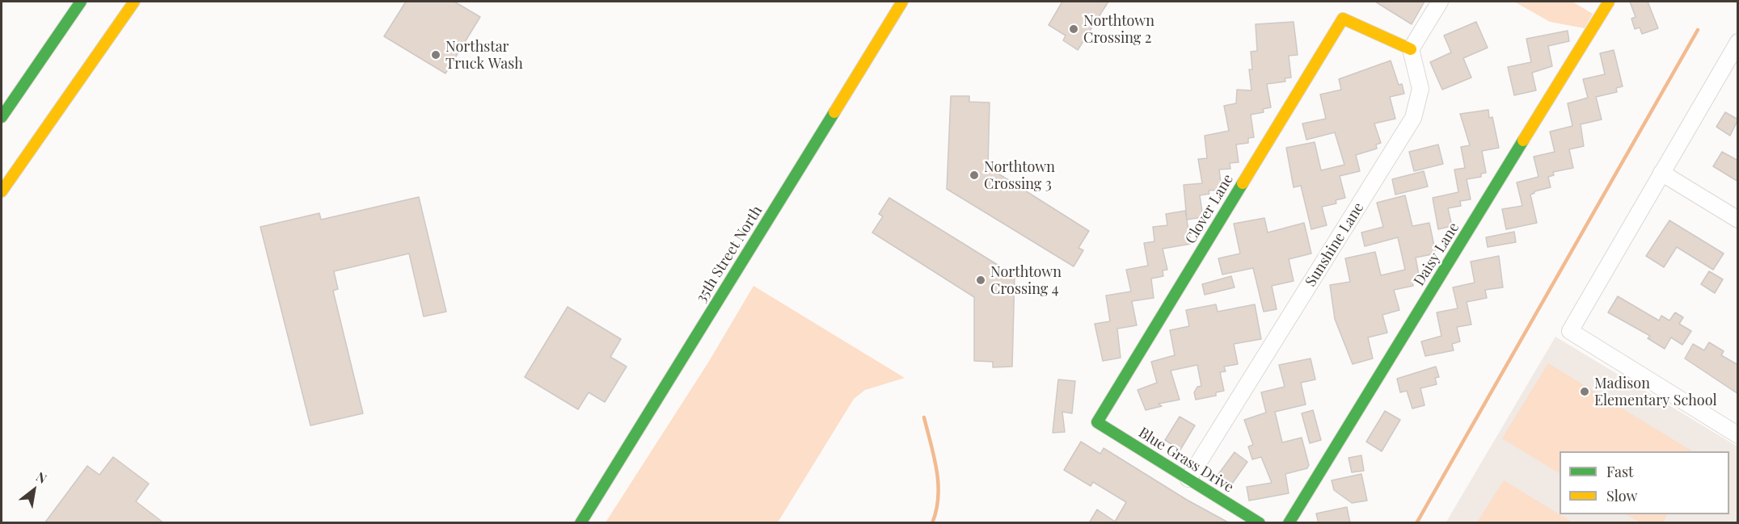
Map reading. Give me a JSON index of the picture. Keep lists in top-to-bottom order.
{
  "streets": {
    "main road": [
      "Clover Lane",
      "35th Street North",
      "Daisy Lane",
      "Blue Grass Drive"
    ],
    "street": ["Sunshine Lane"]
  },
  "crossings": [
    ["Clover Lane", "Sunshine Lane"],
    ["Clover Lane", "Blue Grass Drive"],
    ["Sunshine Lane", "Blue Grass Drive"]
  ],
  "places": [
    "Northtown Crossing 2",
    "Northstar Truck Wash",
    "Northtown Crossing 3",
    "Northtown Crossing 4",
    "Madison Elementary School"
  ],
  "legend": ["Fast", "Slow"],
  "north": "top right"
}
